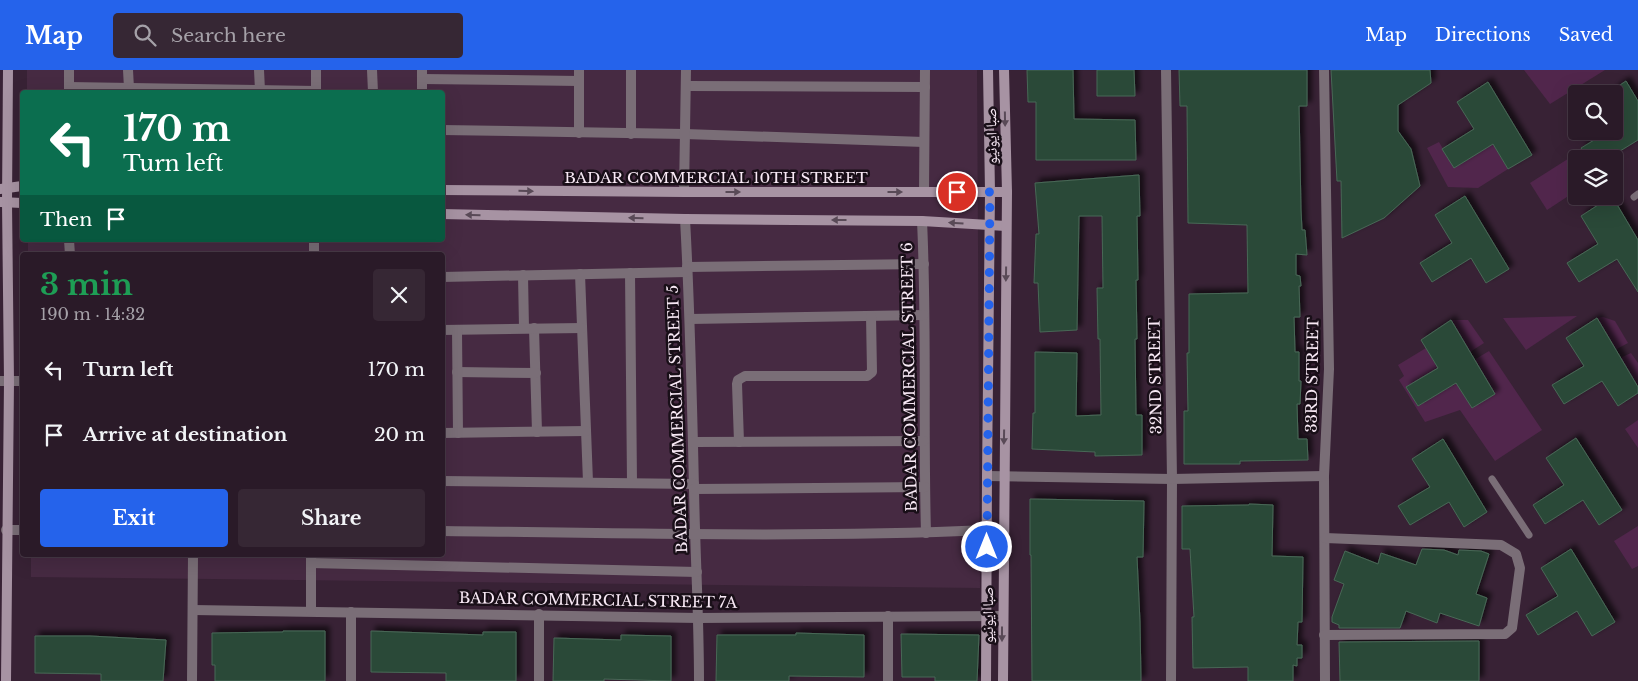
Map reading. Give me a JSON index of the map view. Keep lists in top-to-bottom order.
{
  "streets": {
    "main road": ["صبا ایونیو", "BADAR COMMERCIAL 10TH STREET"],
    "street": [
      "33RD STREET",
      "32ND STREET",
      "BADAR COMMERCIAL STREET 6",
      "BADAR COMMERCIAL STREET 5",
      "BADAR COMMERCIAL STREET 7A"
    ]
  },
  "crossings": [
    ["صبا ایونیو", "BADAR COMMERCIAL 10TH STREET"],
    ["صبا ایونیو", "BADAR COMMERCIAL STREET 7A"],
    ["BADAR COMMERCIAL STREET 5", "BADAR COMMERCIAL STREET 7A"]
  ],
  "page": {
    "header": "Map",
    "search": "Search here",
    "nav": ["Map", "Directions", "Saved"],
    "turn": ["170 m", "Turn left"],
    "then": "Then",
    "heading": ["3 min", "190 m · 14:32"],
    "list": [
      {
        "name": "Turn left",
        "value": "170 m"
      },
      {
        "name": "Arrive at destination",
        "value": "20 m"
      }
    ],
    "buttons": ["Exit", "Share"]
  }
}
